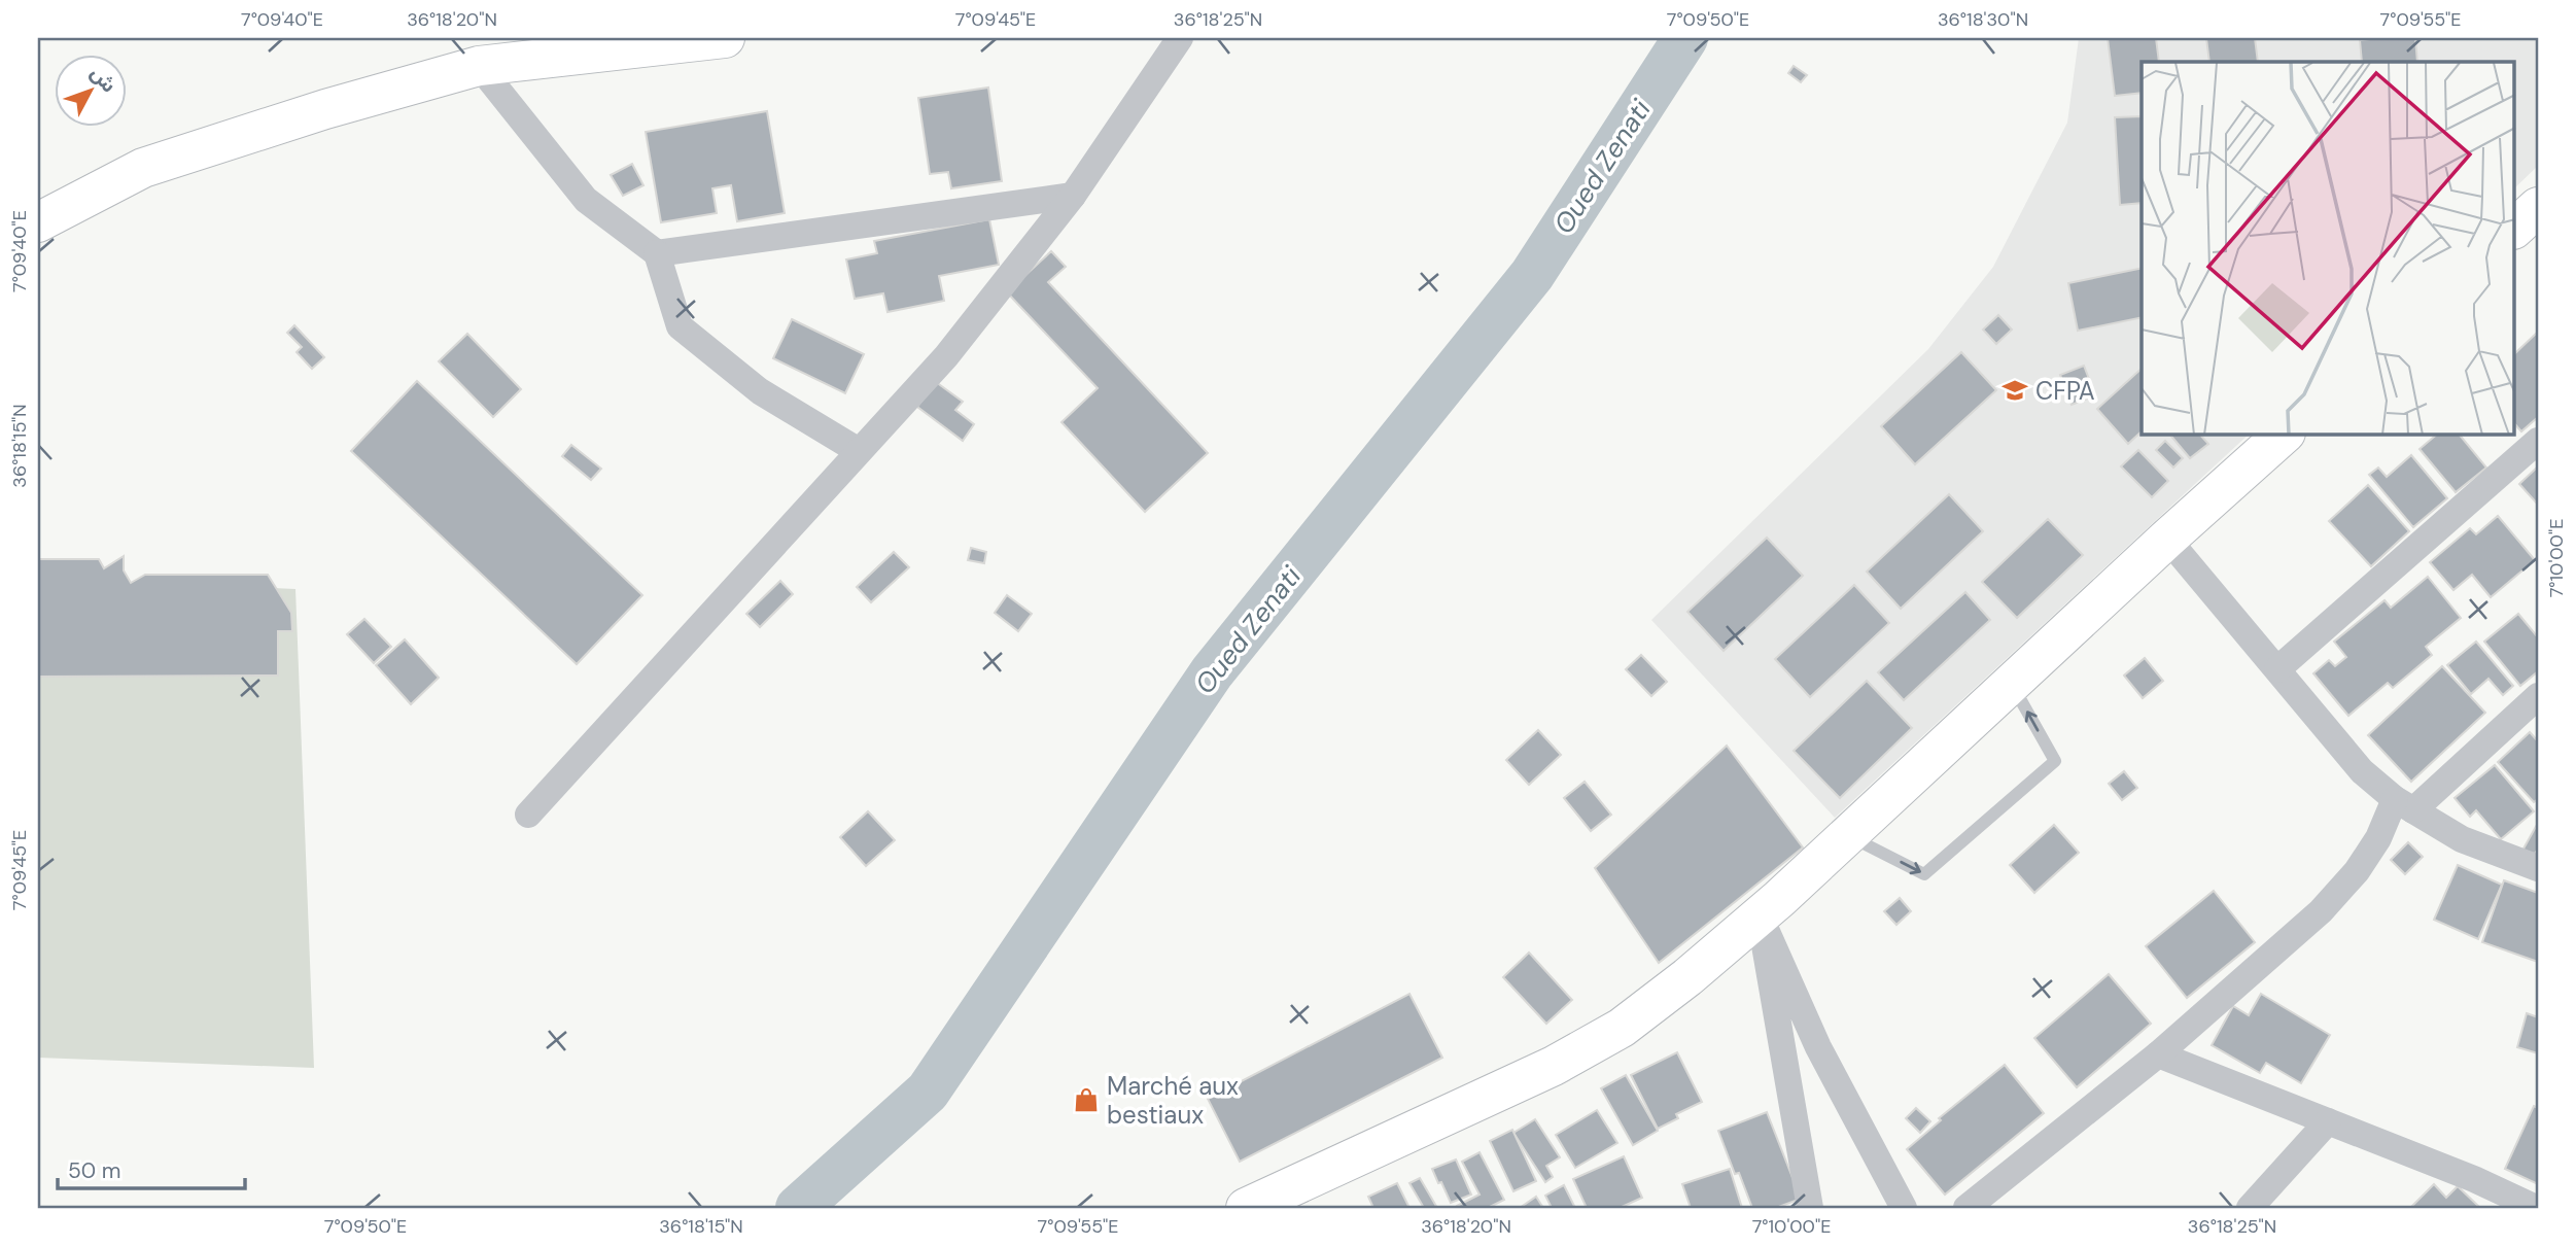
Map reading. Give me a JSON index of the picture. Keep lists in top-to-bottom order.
{
  "water": ["Oued Zenati"],
  "places": {
    "school or university": ["CFPA"],
    "shop": ["Marché aux bestiaux"]
  },
  "scale_bar": "50 m",
  "north": "top right",
  "coordinates": [
    "7°09'40\"E",
    "36°18'20\"N",
    "7°09'45\"E",
    "36°18'25\"N",
    "7°09'50\"E",
    "36°18'30\"N",
    "7°09'55\"E",
    "36°18'15\"N",
    "7°10'00\"E"
  ]
}
